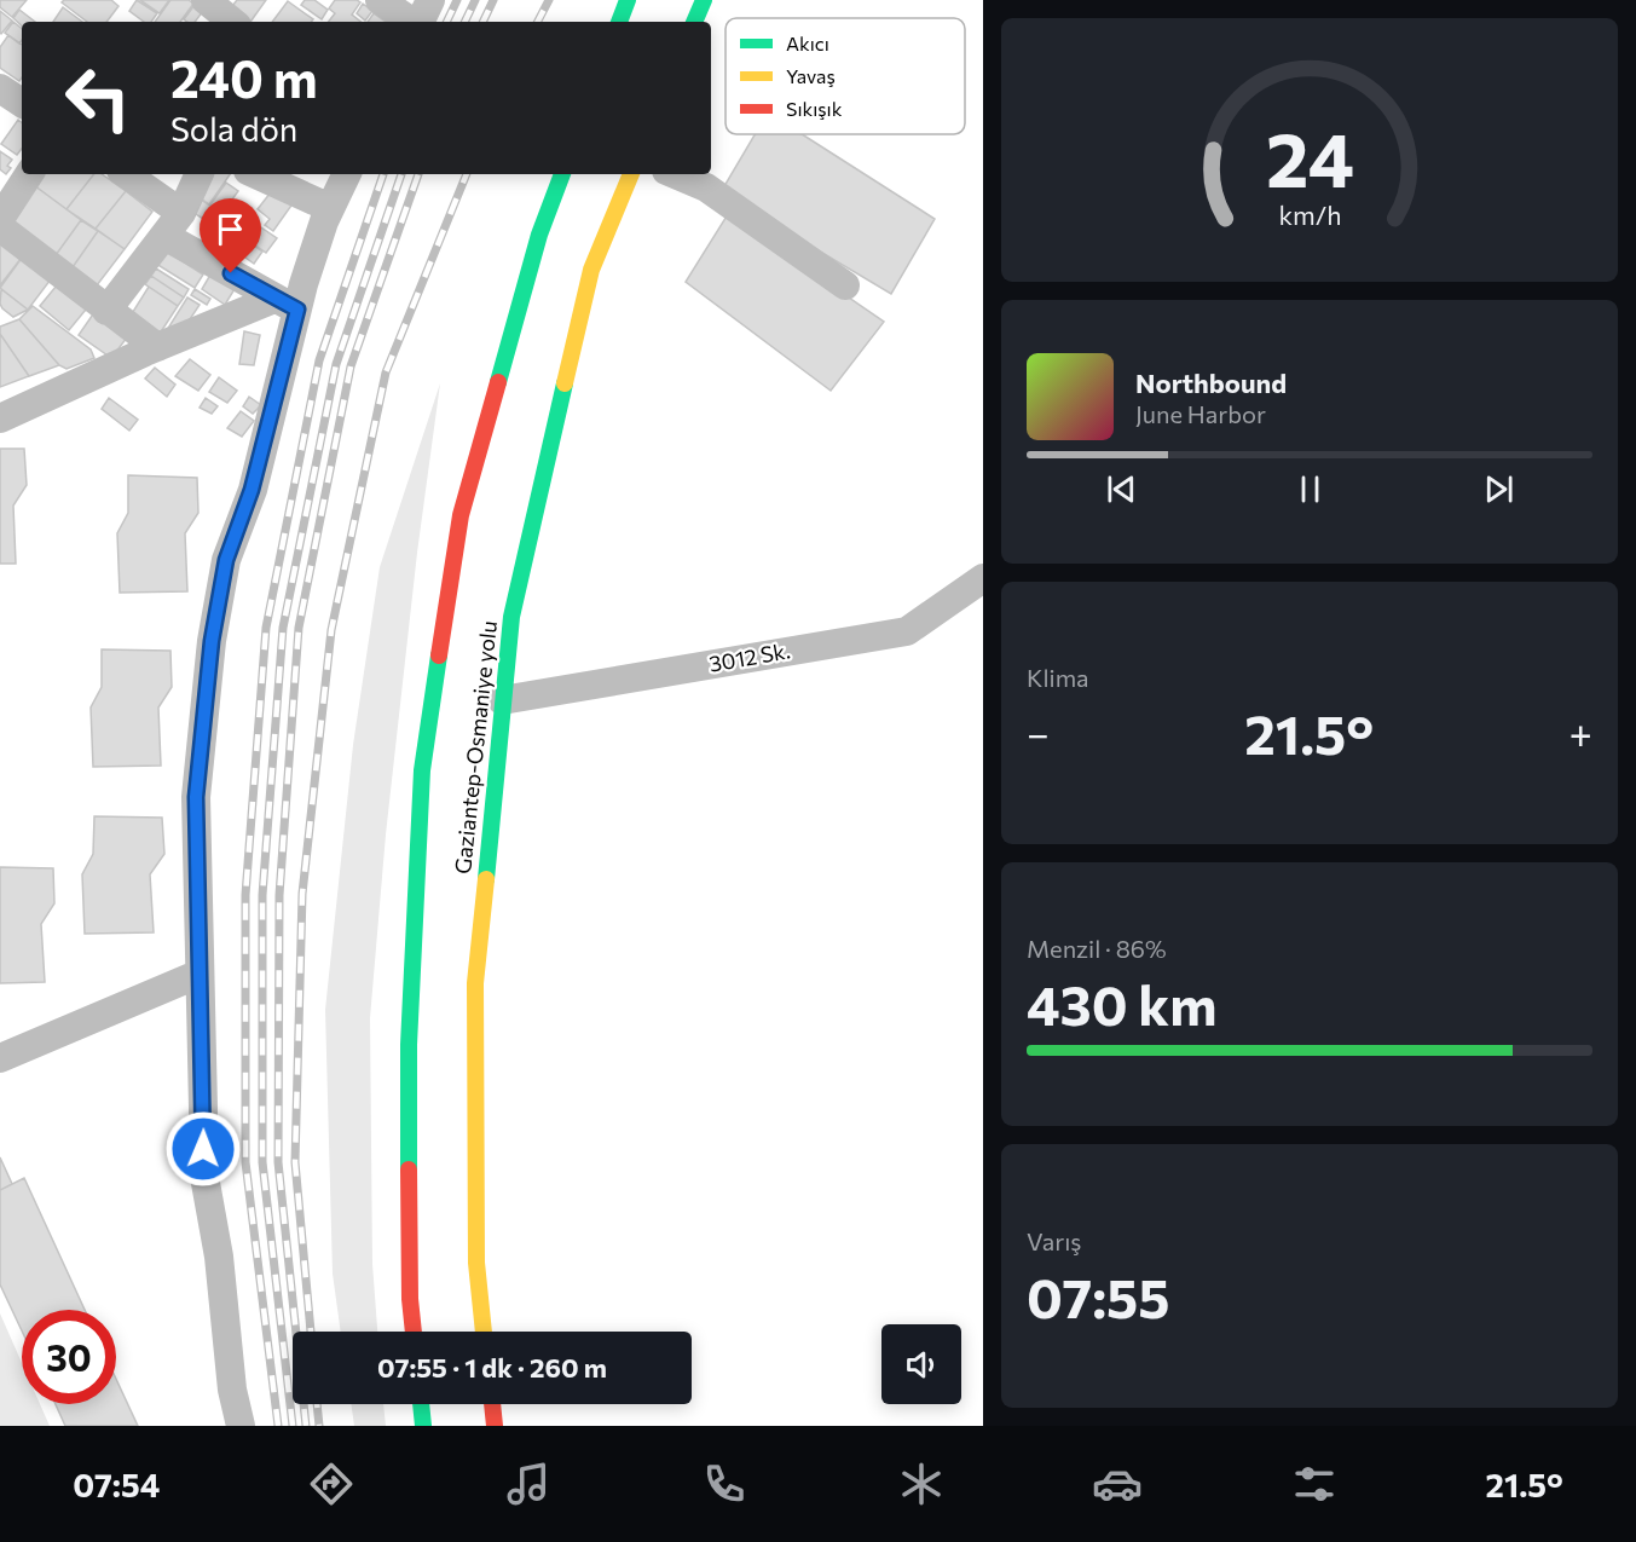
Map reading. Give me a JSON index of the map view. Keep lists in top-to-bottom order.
{
  "streets": {
    "highway": ["Gaziantep-Osmaniye yolu"],
    "street": ["3012 Sk."]
  },
  "crossings": [
    ["3012 Sk.", "Gaziantep-Osmaniye yolu"]
  ],
  "legend": ["Akıcı", "Yavaş", "Sıkışık"],
  "page": {
    "turn": ["240 m", "Sola dön"],
    "song": ["Northbound", "June Harbor"],
    "tile": [
      "Klima",
      ["Menzil · 86%", "430 km"],
      ["Varış", "07:55"]
    ],
    "heat": ["−", "21.5°", "+"],
    "limit": "30",
    "trip": "07:55 · 1 dk · 260 m",
    "tabs": ["07:54", "21.5°"],
    "gauge": ["24", "km/h"]
  }
}
